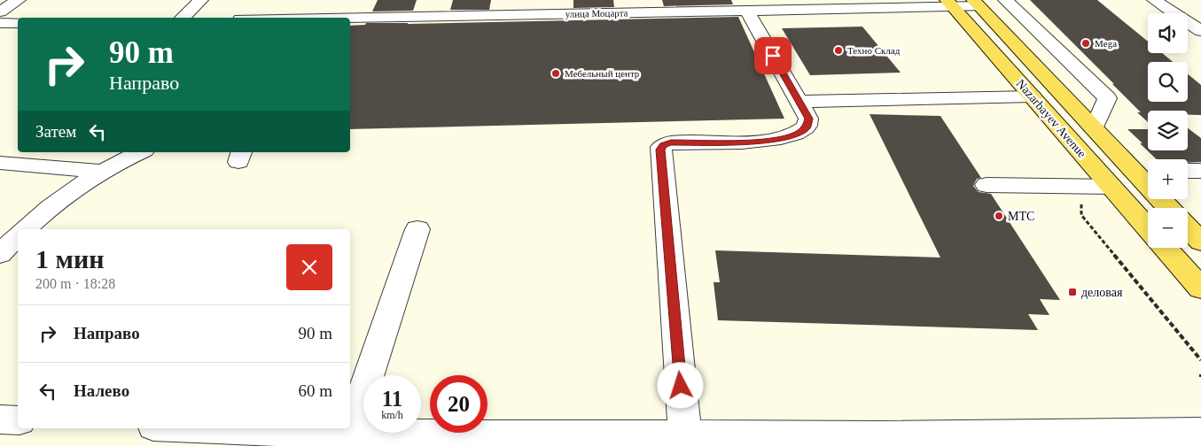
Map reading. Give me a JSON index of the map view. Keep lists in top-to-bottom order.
{
  "streets": {
    "main road": ["Nazarbayev Avenue"],
    "street": ["улица Моцарта"]
  },
  "crossings": [
    ["улица Моцарта", "Nazarbayev Avenue"]
  ],
  "places": {
    "other": [
      "Mega",
      "Техно Склад",
      "Мебельный центр",
      "МТС"
    ],
    "transit": ["деловая"]
  },
  "page": {
    "map_buttons": ["+", "−"],
    "turn": ["90 m", "Направо"],
    "then": "Затем",
    "heading": ["1 мин", "200 m · 18:28"],
    "list": [
      {
        "name": "Направо",
        "value": "90 m"
      },
      {
        "name": "Налево",
        "value": "60 m"
      }
    ],
    "speed": "11 km/h",
    "limit": "20"
  }
}
